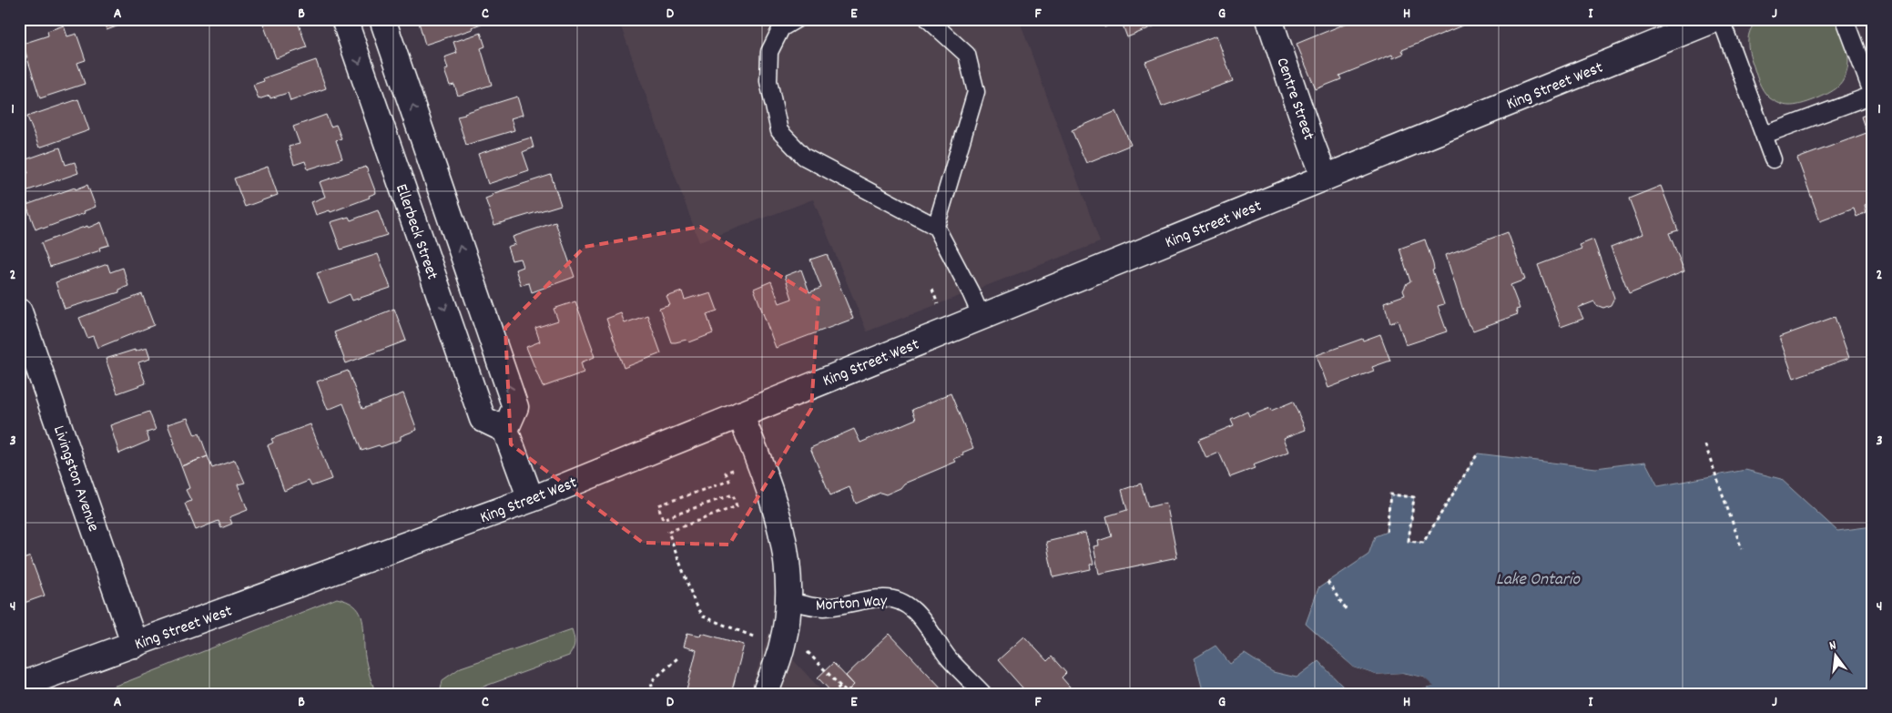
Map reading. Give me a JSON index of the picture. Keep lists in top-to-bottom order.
{
  "streets": {
    "main road": [
      "King Street West",
      "Centre Street",
      "Ellerbeck Street",
      "Livingston Avenue"
    ],
    "lane": ["Morton Way"]
  },
  "crossings": [
    ["King Street West", "Centre Street"],
    ["King Street West", "Livingston Avenue"]
  ],
  "water": ["Lake Ontario"],
  "north": "top",
  "grid": {
    "columns": [
      "A",
      "B",
      "C",
      "D",
      "E",
      "F",
      "G",
      "H",
      "I",
      "J"
    ],
    "rows": [
      "1",
      "2",
      "3",
      "4"
    ]
  }
}
